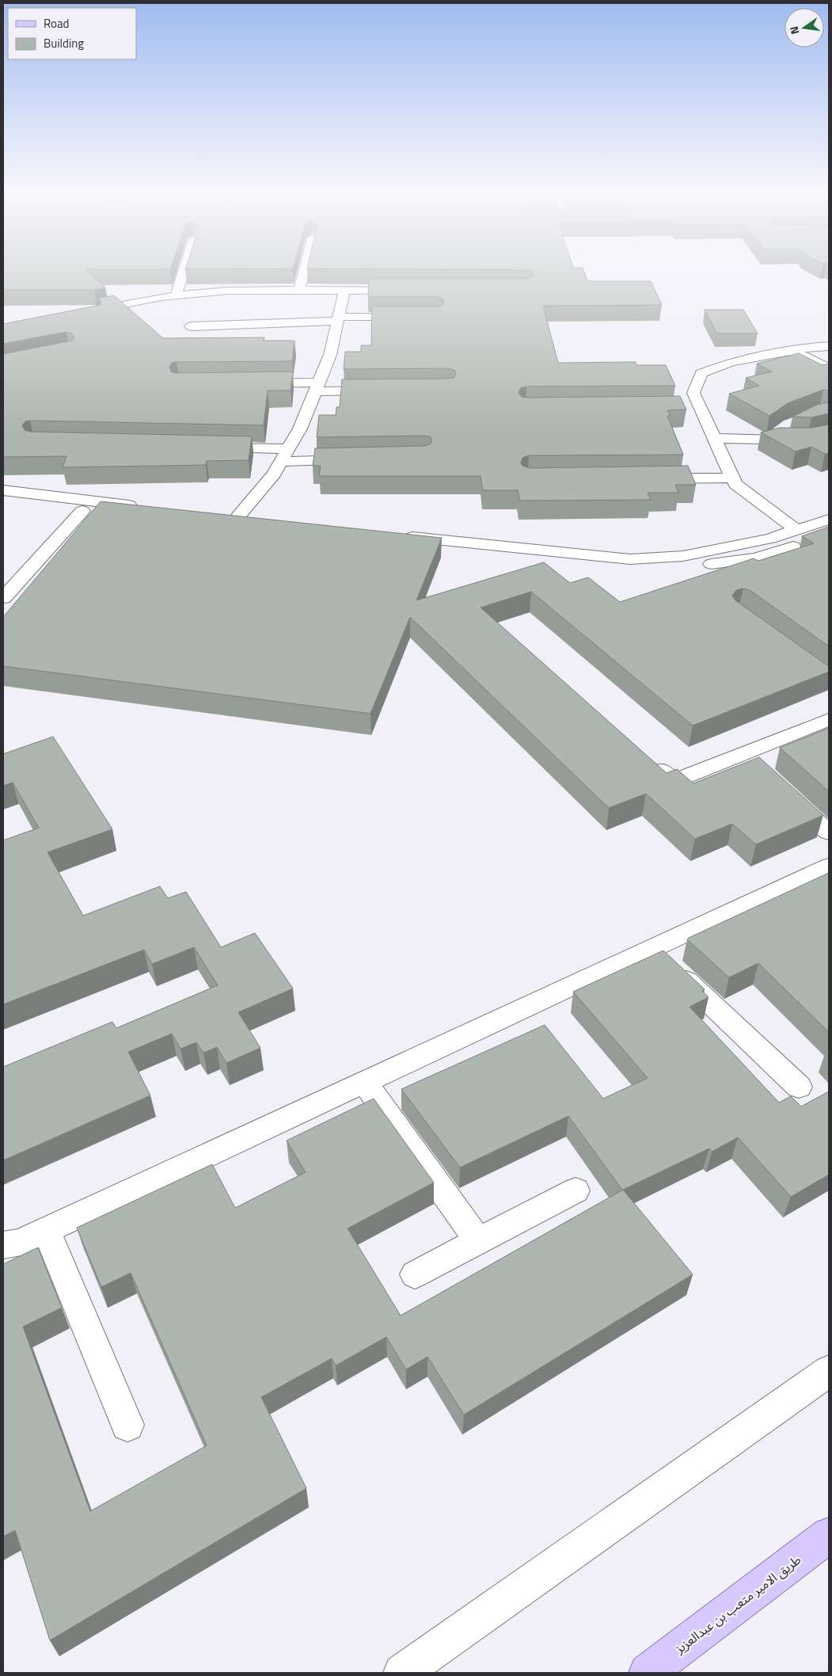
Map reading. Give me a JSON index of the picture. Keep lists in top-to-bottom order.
{
  "streets": {
    "main road": ["طريق الامير متعب بن عبدالعزيز"]
  },
  "legend": ["Road", "Building"],
  "north": "left"
}
